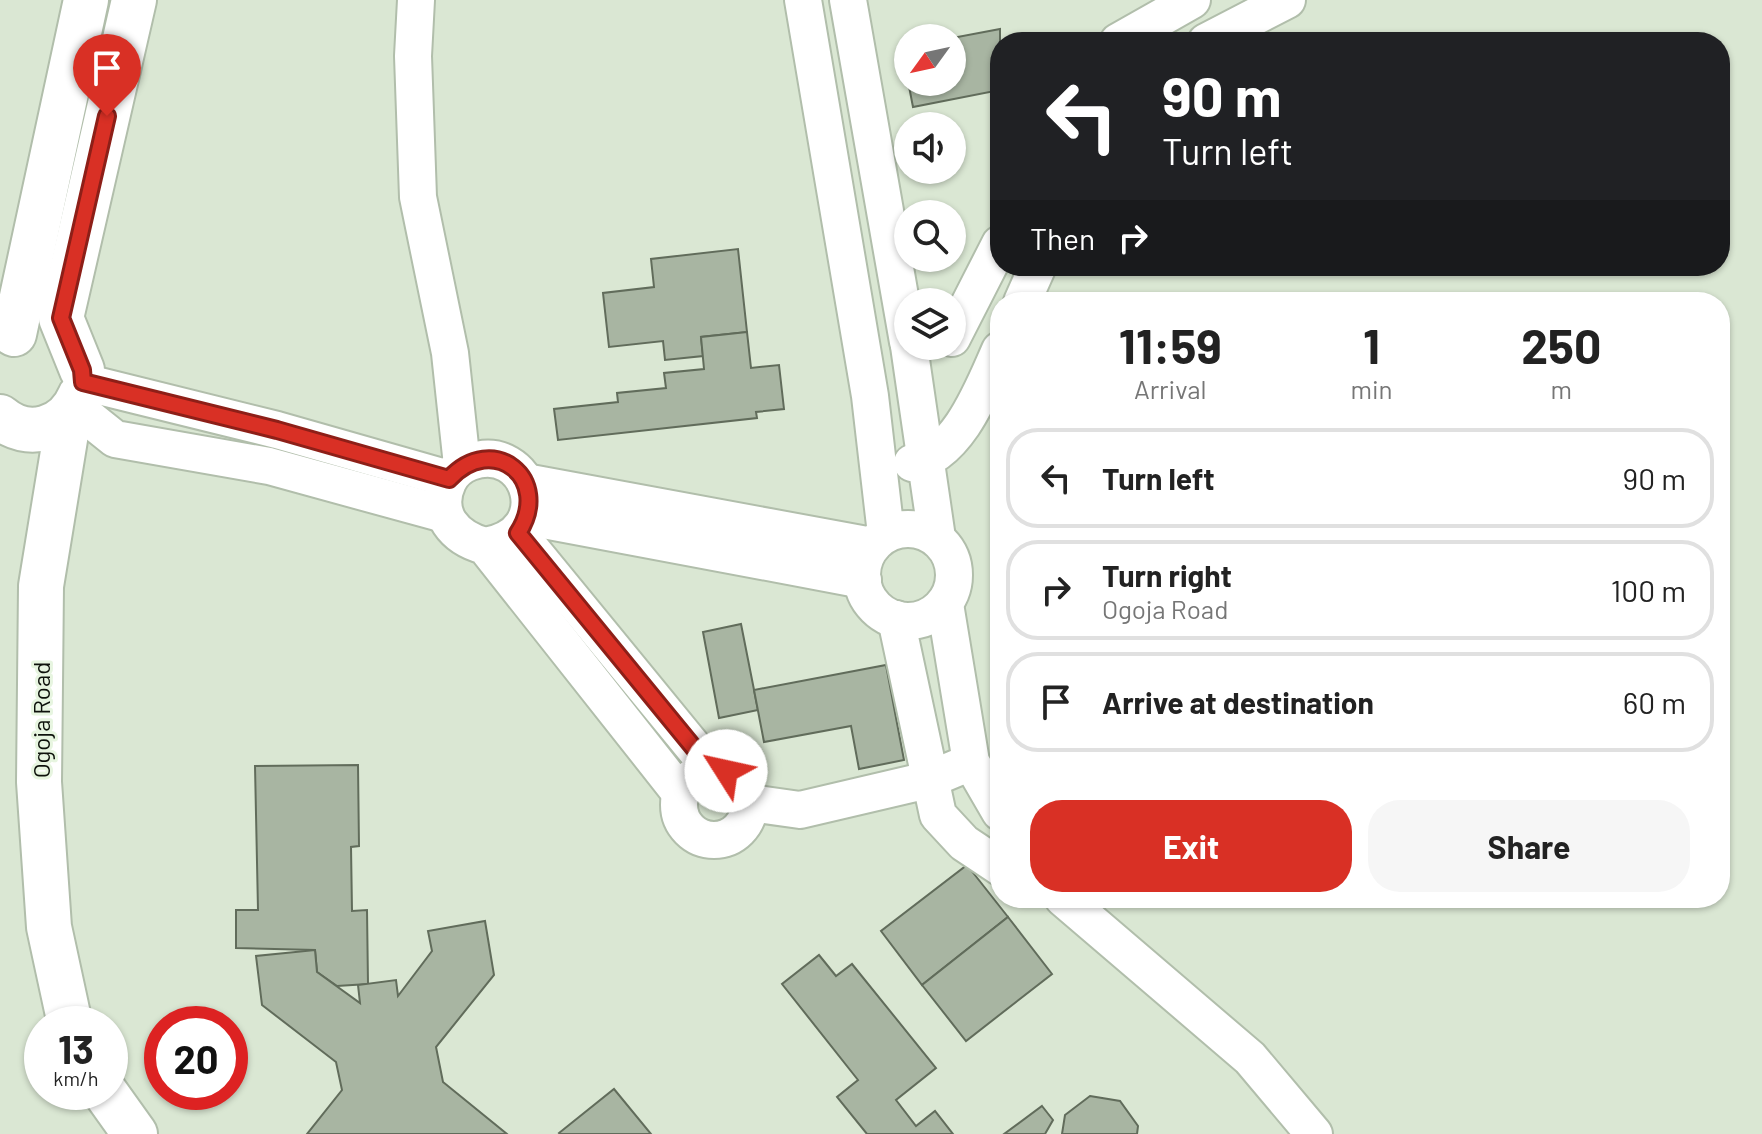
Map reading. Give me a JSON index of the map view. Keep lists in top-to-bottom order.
{
  "streets": {
    "main road": ["Ogoja Road"]
  },
  "north": "bottom left",
  "page": {
    "turn": ["90 m", "Turn left"],
    "then": "Then",
    "eta": [
      "11:59",
      "Arrival",
      "1",
      "min",
      "250",
      "m"
    ],
    "list": [
      {
        "name": "Turn left",
        "value": "90 m"
      },
      {
        "name": "Turn right",
        "note": "Ogoja Road",
        "value": "100 m"
      },
      {
        "name": "Arrive at destination",
        "value": "60 m"
      }
    ],
    "buttons": ["Exit", "Share"],
    "speed": "13 km/h",
    "limit": "20"
  }
}
